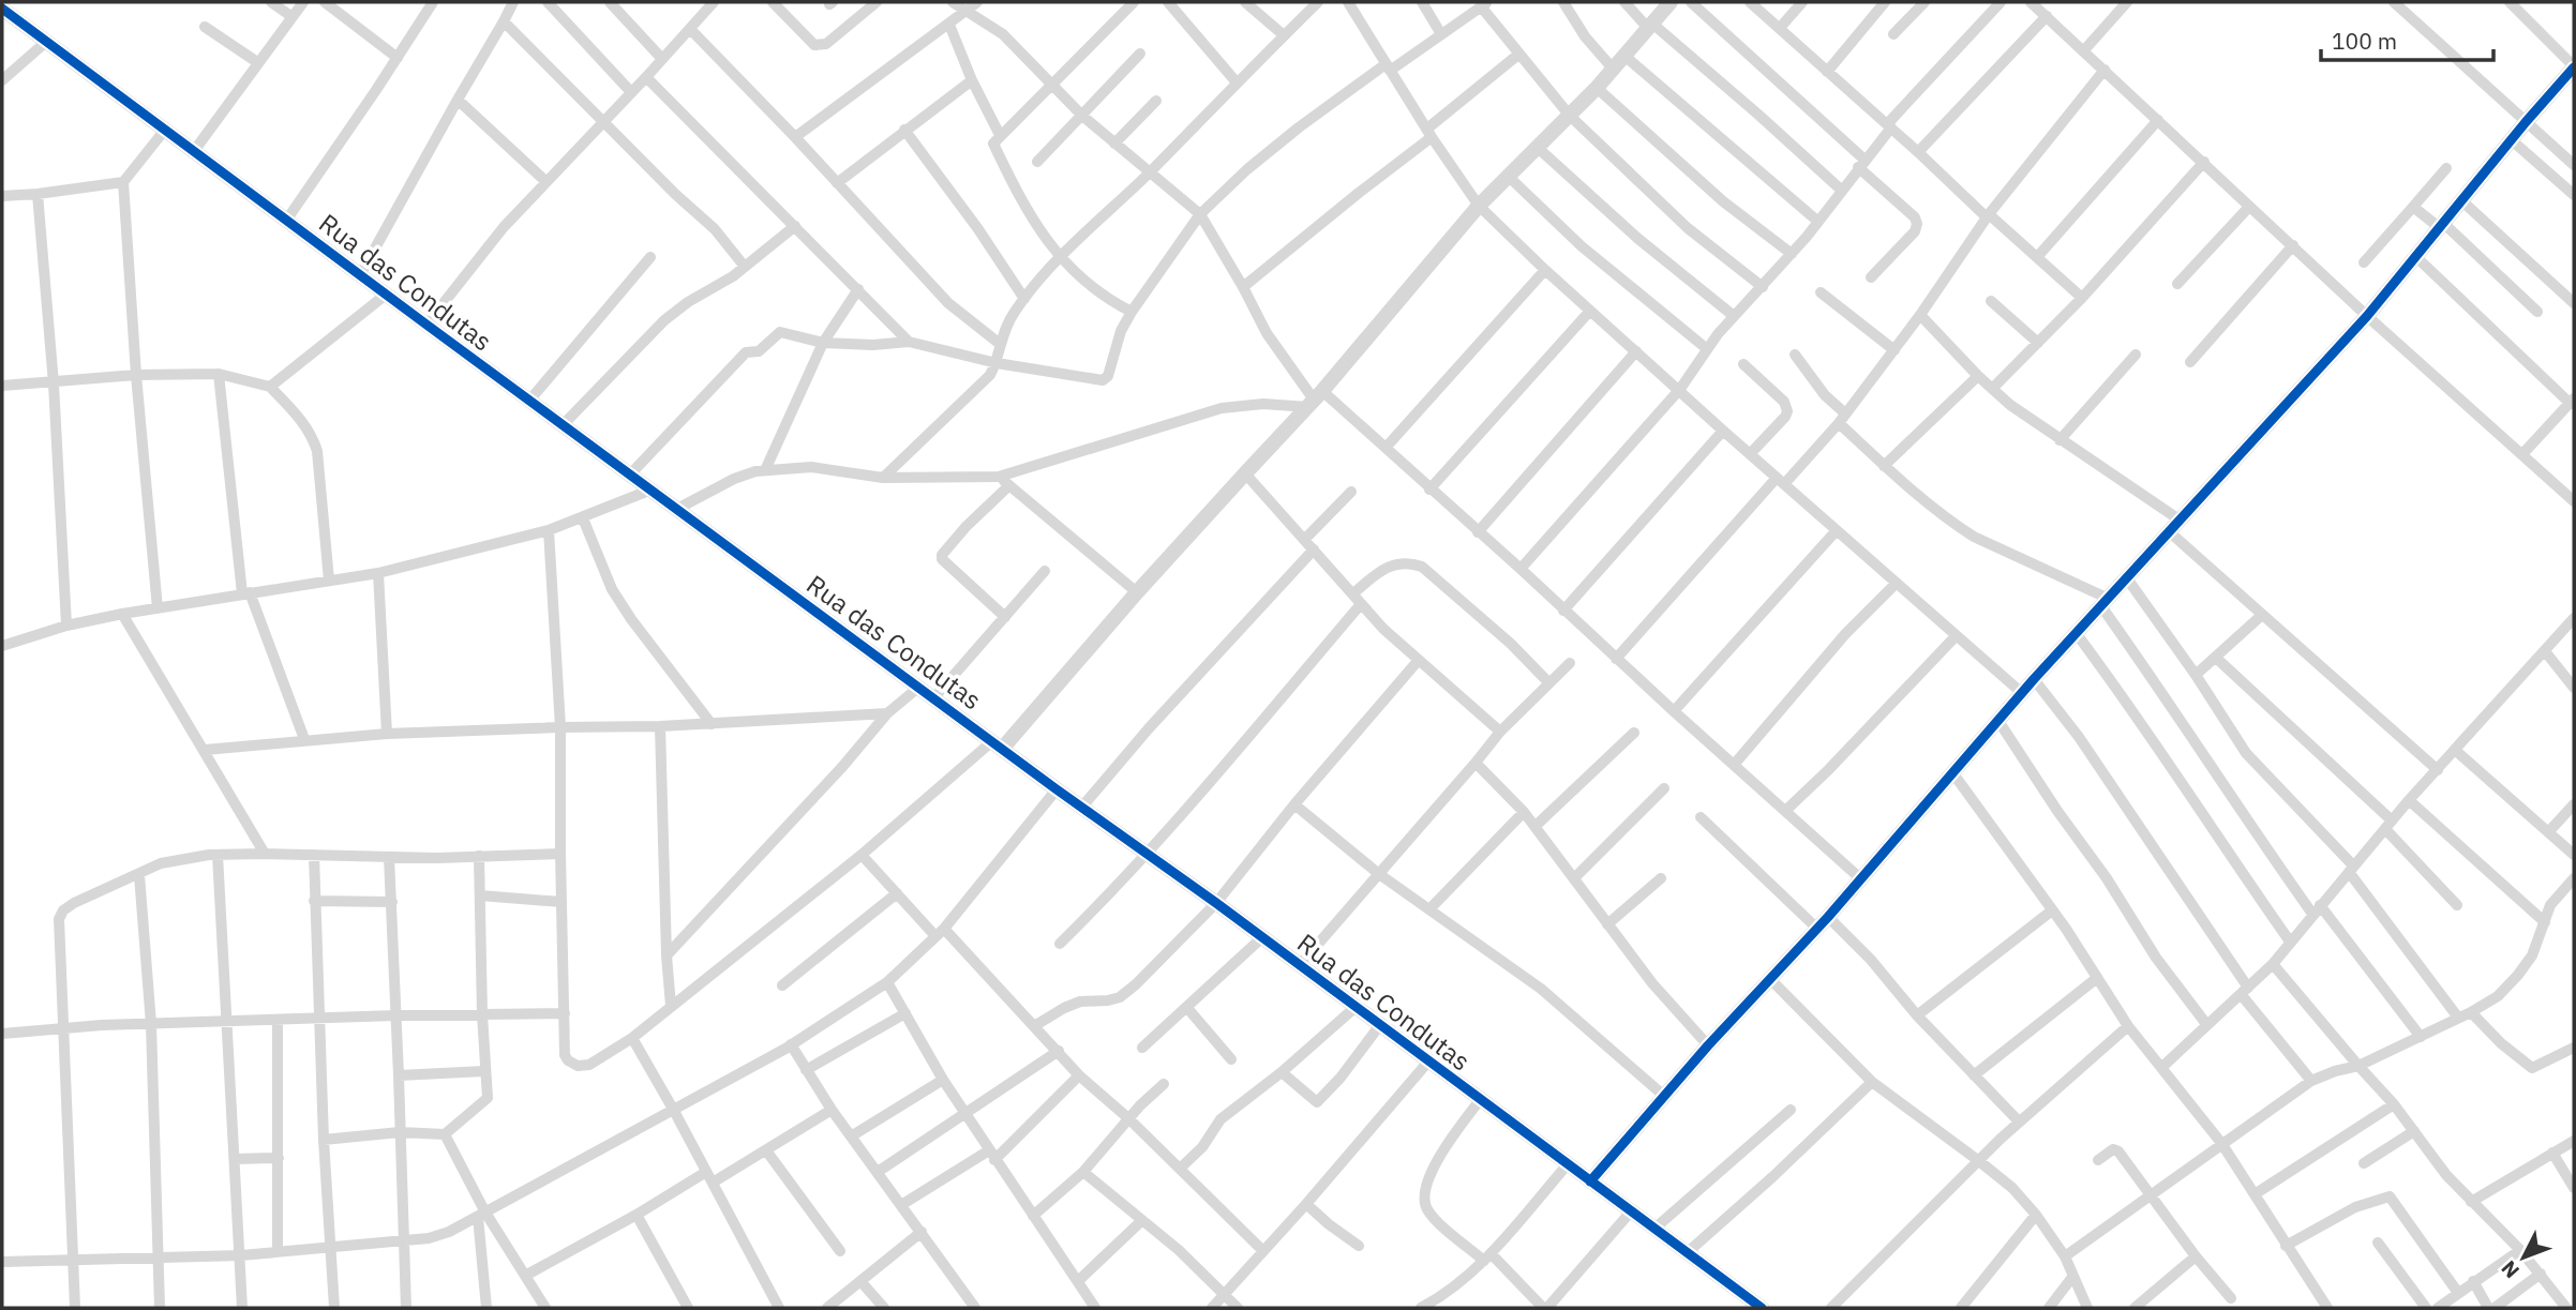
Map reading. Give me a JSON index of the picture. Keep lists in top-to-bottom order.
{
  "streets": {
    "street": ["Rua das Condutas"]
  },
  "scale_bar": "100 m",
  "north": "bottom left"
}
